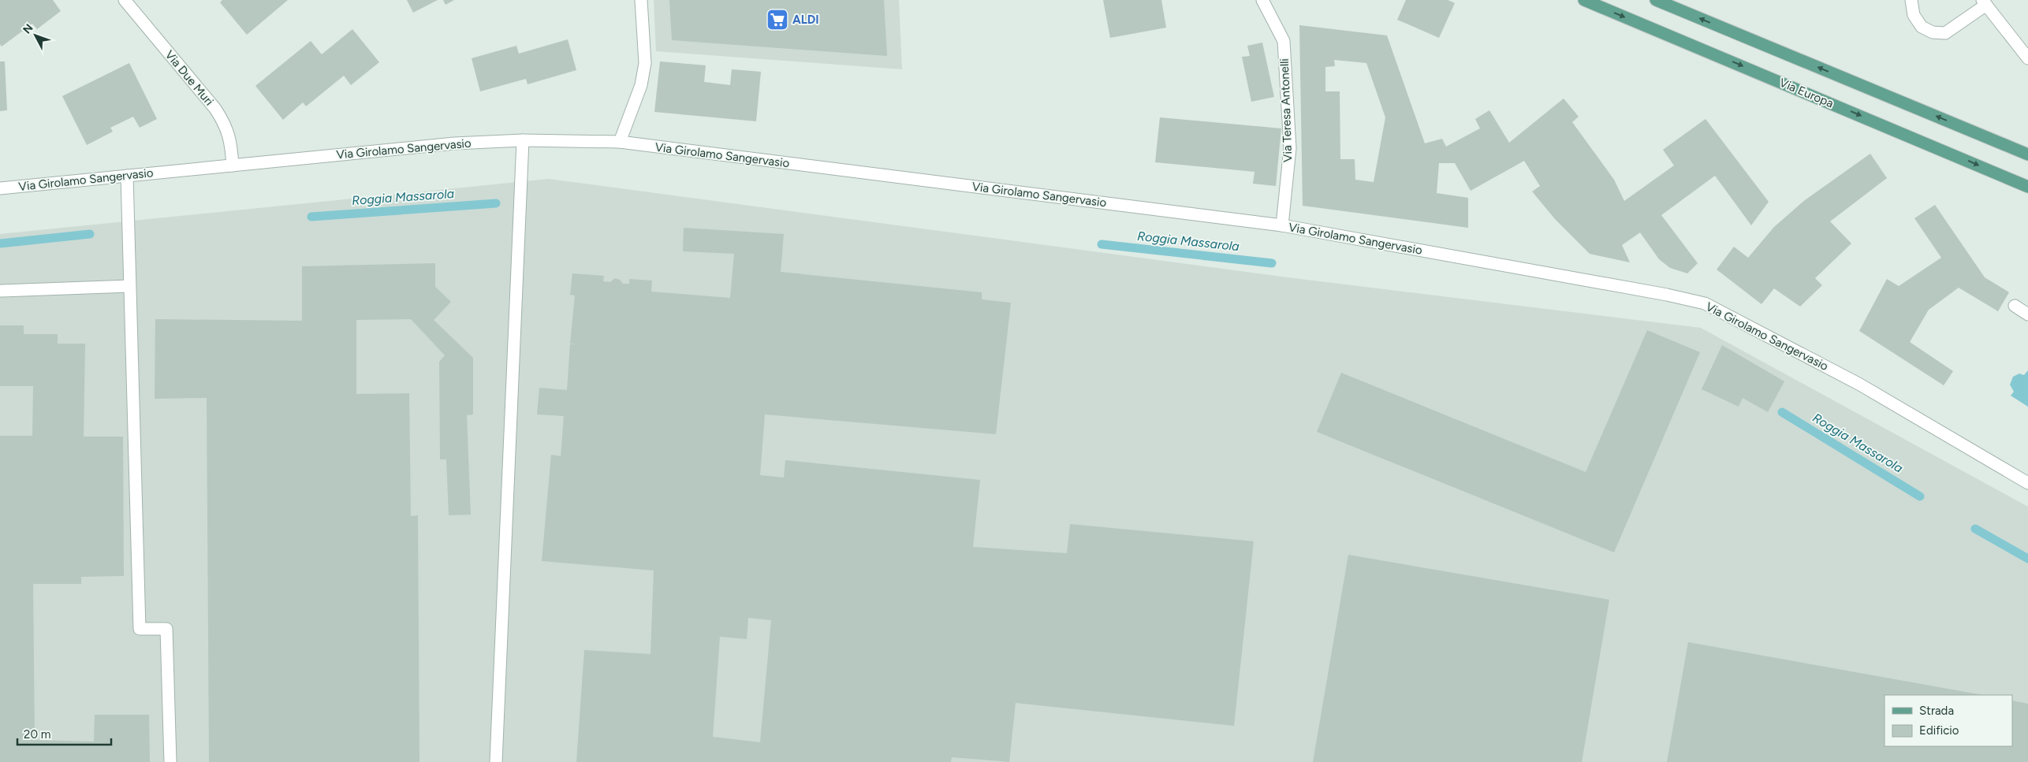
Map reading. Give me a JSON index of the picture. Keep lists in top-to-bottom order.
{
  "streets": {
    "main road": ["Via Europa"],
    "street": ["Via Due Muri", "Via Teresa Antonelli", "Via Girolamo Sangervasio"]
  },
  "crossings": [
    ["Via Due Muri", "Via Girolamo Sangervasio"],
    ["Via Teresa Antonelli", "Via Girolamo Sangervasio"]
  ],
  "water": ["Roggia Massarola"],
  "places": {
    "supermarket": ["ALDI"]
  },
  "legend": ["Strada", "Edificio"],
  "scale_bar": "20 m",
  "north": "top left"
}
